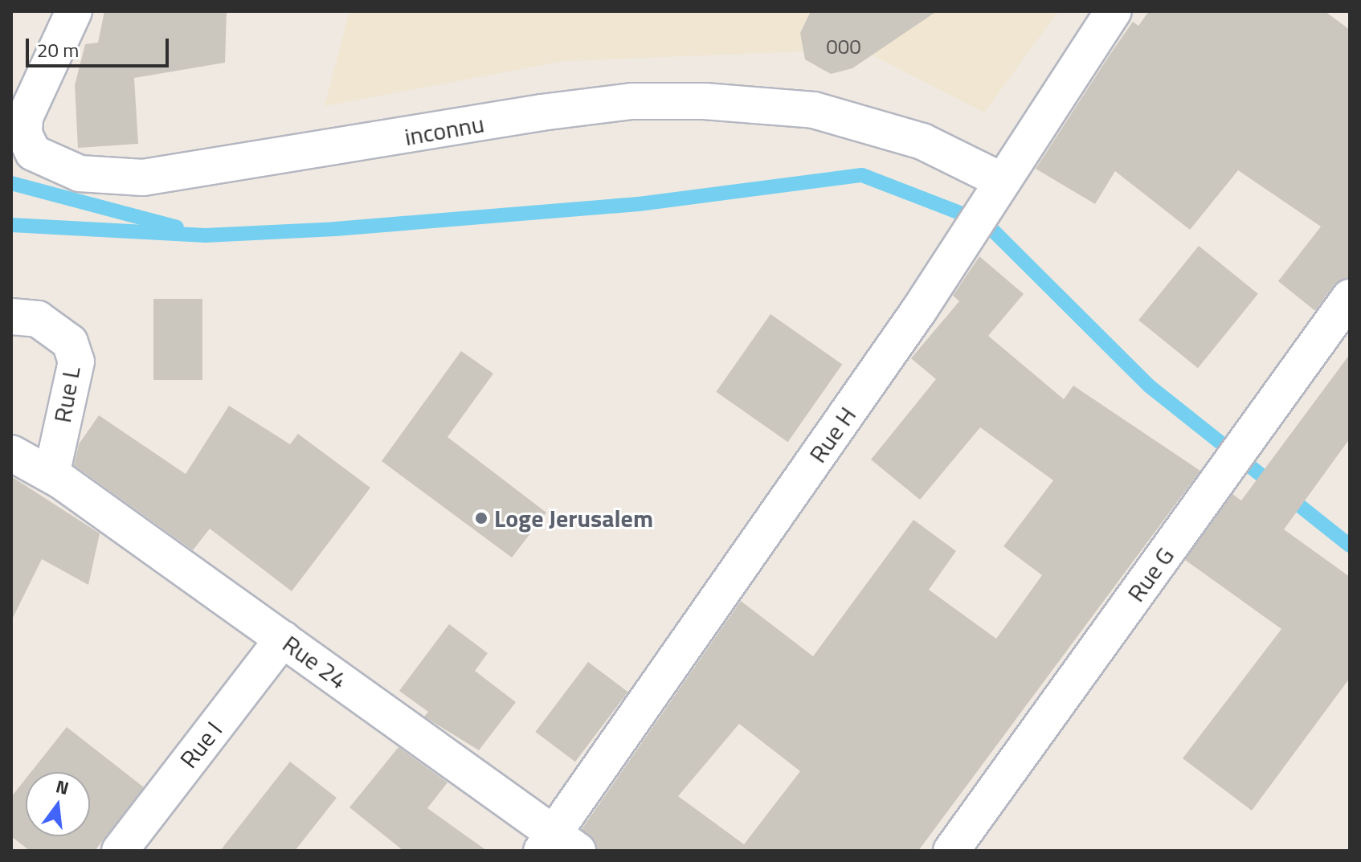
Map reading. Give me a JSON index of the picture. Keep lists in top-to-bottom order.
{
  "streets": {
    "street": [
      "inconnu",
      "Rue L",
      "Rue H",
      "Rue G",
      "Rue 24",
      "Rue I"
    ]
  },
  "crossings": [
    ["inconnu", "Rue H"],
    ["Rue L", "Rue 24"],
    ["Rue H", "Rue 24"],
    ["Rue 24", "Rue I"]
  ],
  "places": ["Loge Jerusalem"],
  "house_numbers": ["000"],
  "scale_bar": "20 m",
  "north": "top"
}
